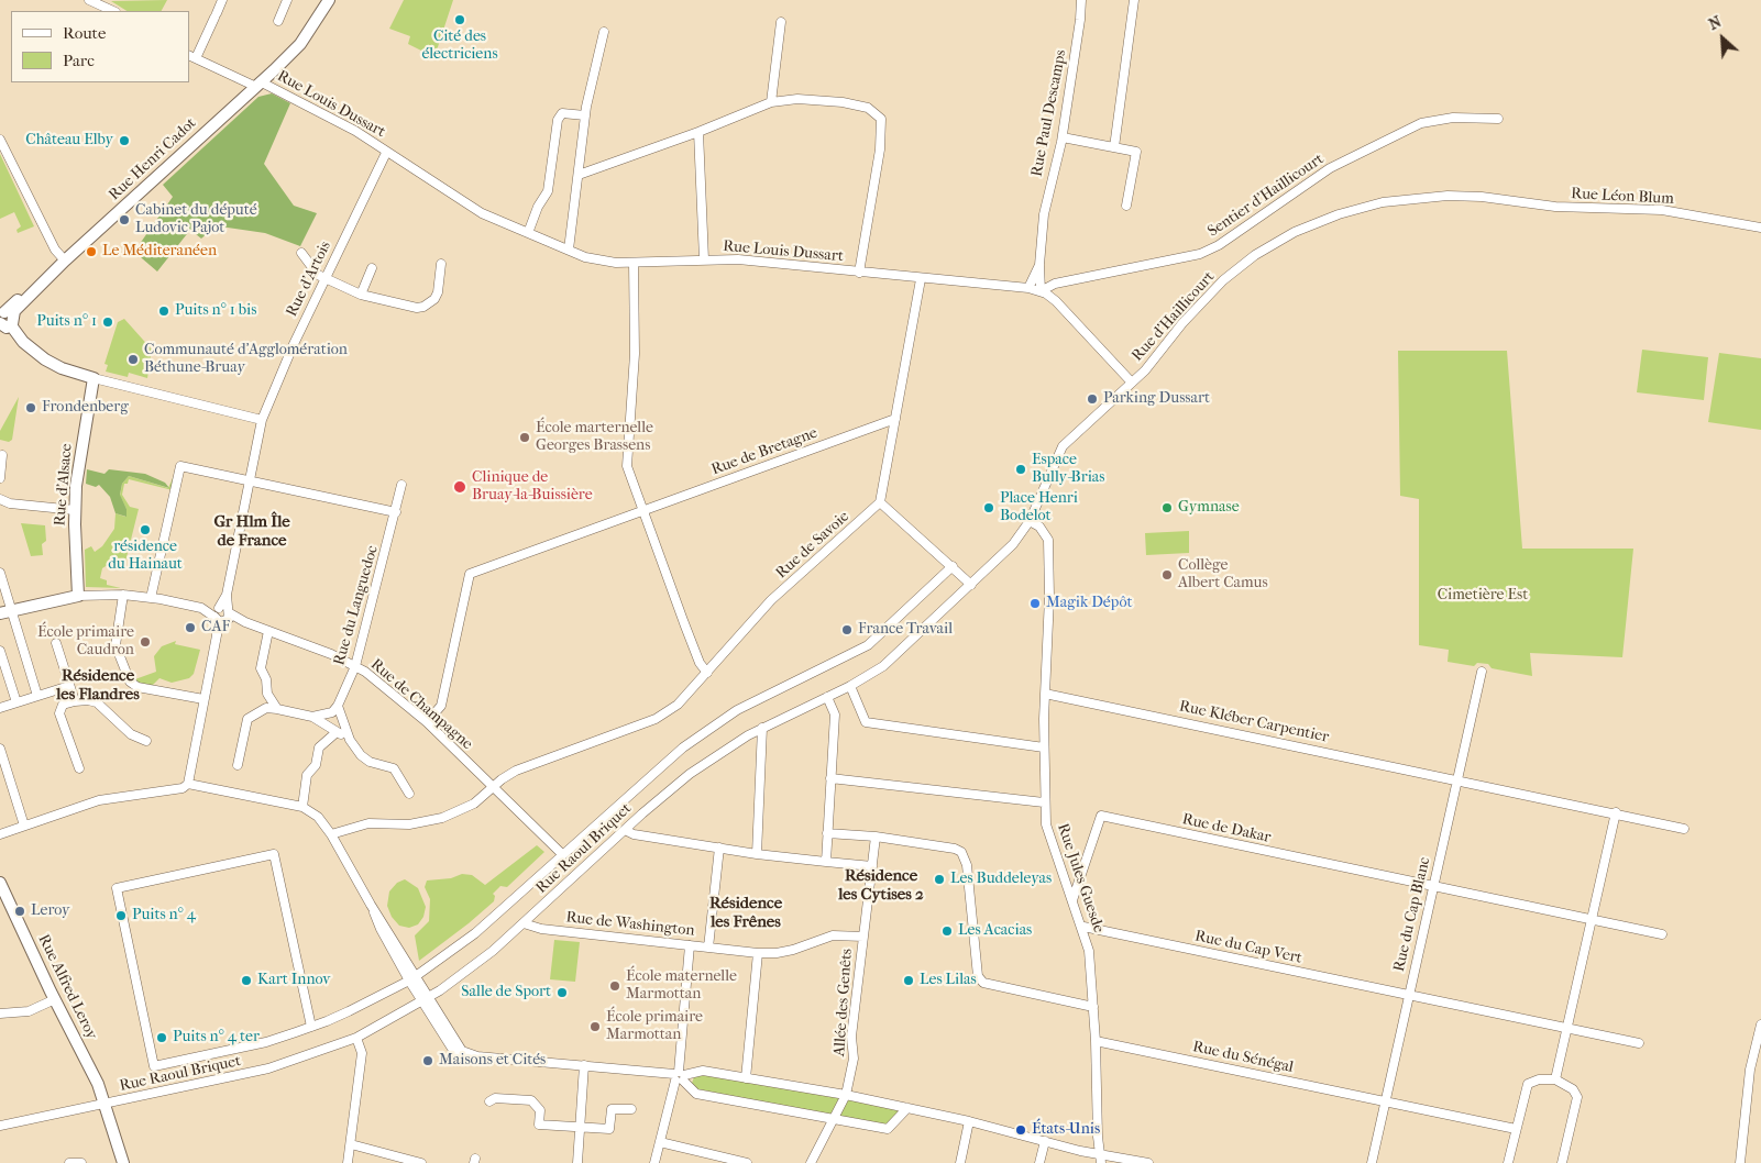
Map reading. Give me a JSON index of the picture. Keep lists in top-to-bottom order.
{
  "streets": {
    "main road": ["Rue Henri Cadot", "Rue d'Alsace", "Rue Alfred Leroy"],
    "street": [
      "Rue Louis Dussart",
      "Rue Paul Descamps",
      "Sentier d'Haillicourt",
      "Rue Léon Blum",
      "Rue d'Artois",
      "Rue d'Haillicourt",
      "Rue de Bretagne",
      "Rue de Savoie",
      "Rue du Languedoc",
      "Rue de Champagne",
      "Rue Kléber Carpentier",
      "Rue de Dakar",
      "Rue Raoul Briquet",
      "Rue Jules Guesde",
      "Rue du Cap Blanc",
      "Rue de Washington",
      "Rue du Cap Vert",
      "Allée des Genêts",
      "Rue du Sénégal"
    ]
  },
  "crossings": [
    ["Rue Louis Dussart", "Rue Paul Descamps"],
    ["Rue Louis Dussart", "Rue Henri Cadot"],
    ["Rue Louis Dussart", "Sentier d'Haillicourt"],
    ["Rue Louis Dussart", "Rue d'Artois"],
    ["Rue Louis Dussart", "Rue d'Haillicourt"],
    ["Rue Paul Descamps", "Sentier d'Haillicourt"],
    ["Rue Léon Blum", "Rue d'Haillicourt"],
    ["Rue de Bretagne", "Rue de Champagne"],
    ["Rue de Savoie", "Rue de Champagne"],
    ["Rue du Languedoc", "Rue de Champagne"],
    ["Rue Kléber Carpentier", "Rue Jules Guesde"],
    ["Rue Kléber Carpentier", "Rue du Cap Blanc"],
    ["Rue de Dakar", "Rue Jules Guesde"],
    ["Rue de Dakar", "Rue du Cap Blanc"],
    ["Rue Raoul Briquet", "Rue Jules Guesde"],
    ["Rue Raoul Briquet", "Rue de Washington"],
    ["Rue Raoul Briquet", "Rue Alfred Leroy"],
    ["Rue Jules Guesde", "Rue du Cap Vert"],
    ["Rue Jules Guesde", "Rue du Sénégal"],
    ["Rue du Cap Blanc", "Rue du Cap Vert"],
    ["Rue du Cap Blanc", "Rue du Sénégal"],
    ["Rue de Washington", "Allée des Genêts"]
  ],
  "districts": [
    "Gr Hlm Île de France",
    "Résidence les Flandres",
    "Résidence les Cytises 2",
    "Résidence les Frênes"
  ],
  "parks": ["Cimetière Est"],
  "places": [
    "Cité des électriciens",
    "Château Elby",
    "Cabinet du député Ludovic Pajot",
    "Le Méditeranéen",
    "Puits n° 1 bis",
    "Puits n° 1",
    "Communauté d'Agglomération Béthune-Bruay",
    "Parking Dussart",
    "Frondenberg",
    "École marternelle Georges Brassens",
    "Espace Bully-Brias",
    "Clinique de Bruay-la-Buissière",
    "Place Henri Bodelot",
    "Gymnase",
    "résidence du Hainaut",
    "Collège Albert Camus",
    "Magik Dépôt",
    "CAF",
    "France Travail",
    "École primaire Caudron",
    "Les Buddeleyas",
    "Leroy",
    "Puits n° 4",
    "Les Acacias",
    "Kart Innov",
    "Les Lilas",
    "École maternelle Marmottan",
    "Salle de Sport",
    "École primaire Marmottan",
    "Puits n° 4 ter",
    "Maisons et Cités",
    "États-Unis"
  ],
  "legend": ["Route", "Parc"],
  "north": "top left"
}
